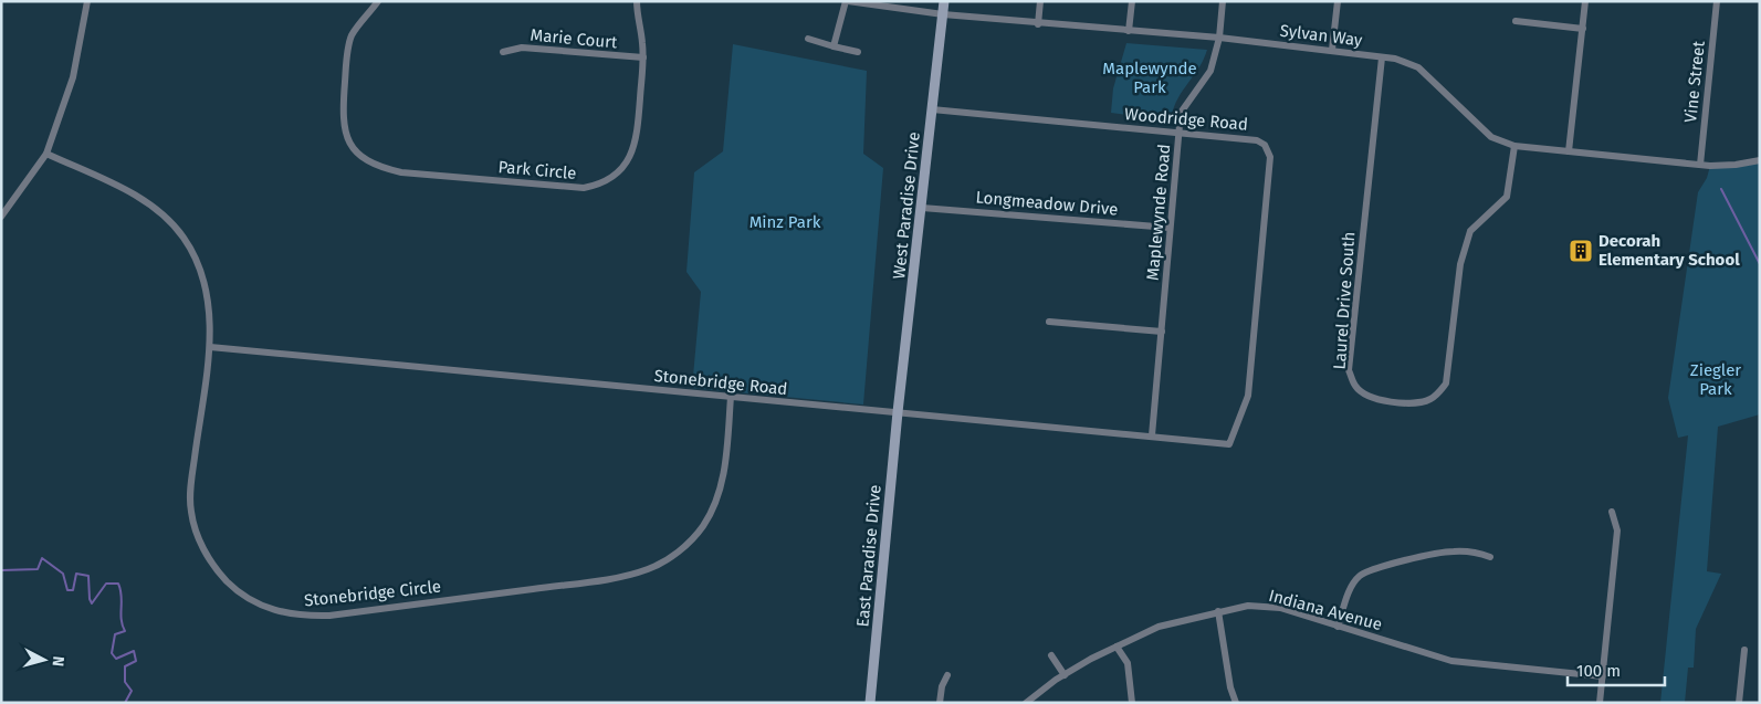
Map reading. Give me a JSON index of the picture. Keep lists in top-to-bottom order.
{
  "streets": {
    "street": [
      "Sylvan Way",
      "Marie Court",
      "Vine Street",
      "Woodridge Road",
      "Park Circle",
      "Longmeadow Drive",
      "West Paradise Drive",
      "Maplewynde Road",
      "Laurel Drive South",
      "Stonebridge Road",
      "East Paradise Drive",
      "Stonebridge Circle",
      "Indiana Avenue"
    ]
  },
  "crossings": [
    ["Sylvan Way", "Vine Street"],
    ["Sylvan Way", "West Paradise Drive"],
    ["Sylvan Way", "Maplewynde Road"],
    ["Sylvan Way", "Laurel Drive South"],
    ["Marie Court", "Park Circle"],
    ["Woodridge Road", "West Paradise Drive"],
    ["Woodridge Road", "Maplewynde Road"],
    ["Woodridge Road", "Stonebridge Road"],
    ["Longmeadow Drive", "West Paradise Drive"],
    ["Longmeadow Drive", "Maplewynde Road"],
    ["West Paradise Drive", "Stonebridge Road"],
    ["West Paradise Drive", "East Paradise Drive"],
    ["Maplewynde Road", "Stonebridge Road"],
    ["Stonebridge Road", "East Paradise Drive"],
    ["Stonebridge Road", "Stonebridge Circle"]
  ],
  "parks": ["Maplewynde Park", "Minz Park", "Ziegler Park"],
  "places": {
    "building": ["Decorah Elementary School"]
  },
  "scale_bar": "100 m",
  "north": "right"
}
